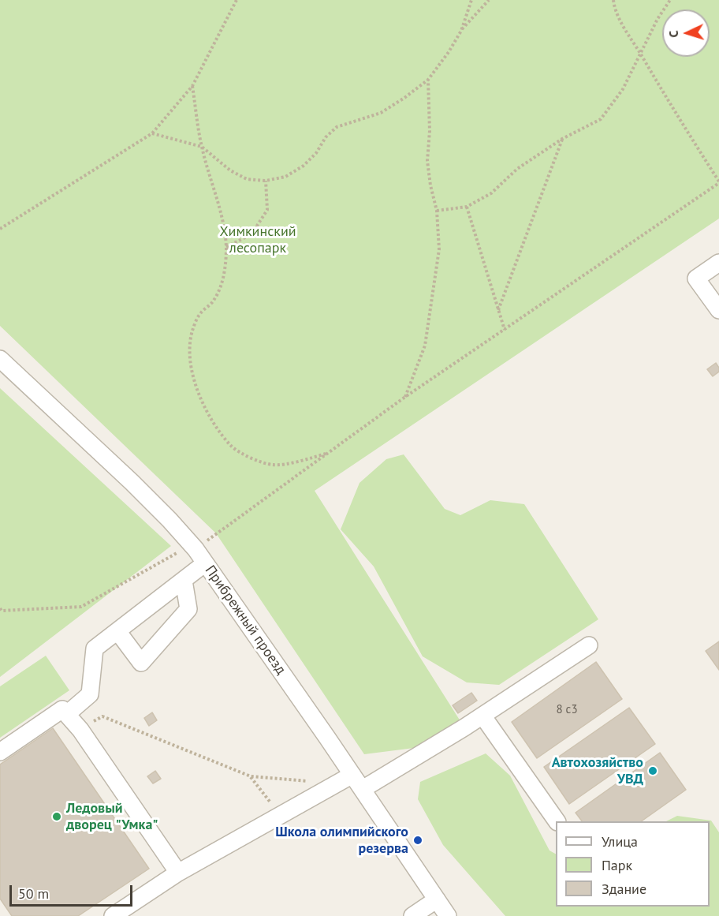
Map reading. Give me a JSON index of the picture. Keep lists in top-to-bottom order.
{
  "streets": {
    "street": ["Прибрежный проезд"]
  },
  "parks": ["Химкинский лесопарк"],
  "places": ["Автохозяйство УВД", "Ледовый дворец \"Умка\"", "Школа олимпийского резерва"],
  "house_numbers": ["8 с3"],
  "legend": ["Улица", "Парк", "Здание"],
  "scale_bar": "50 m",
  "north": "left"
}
